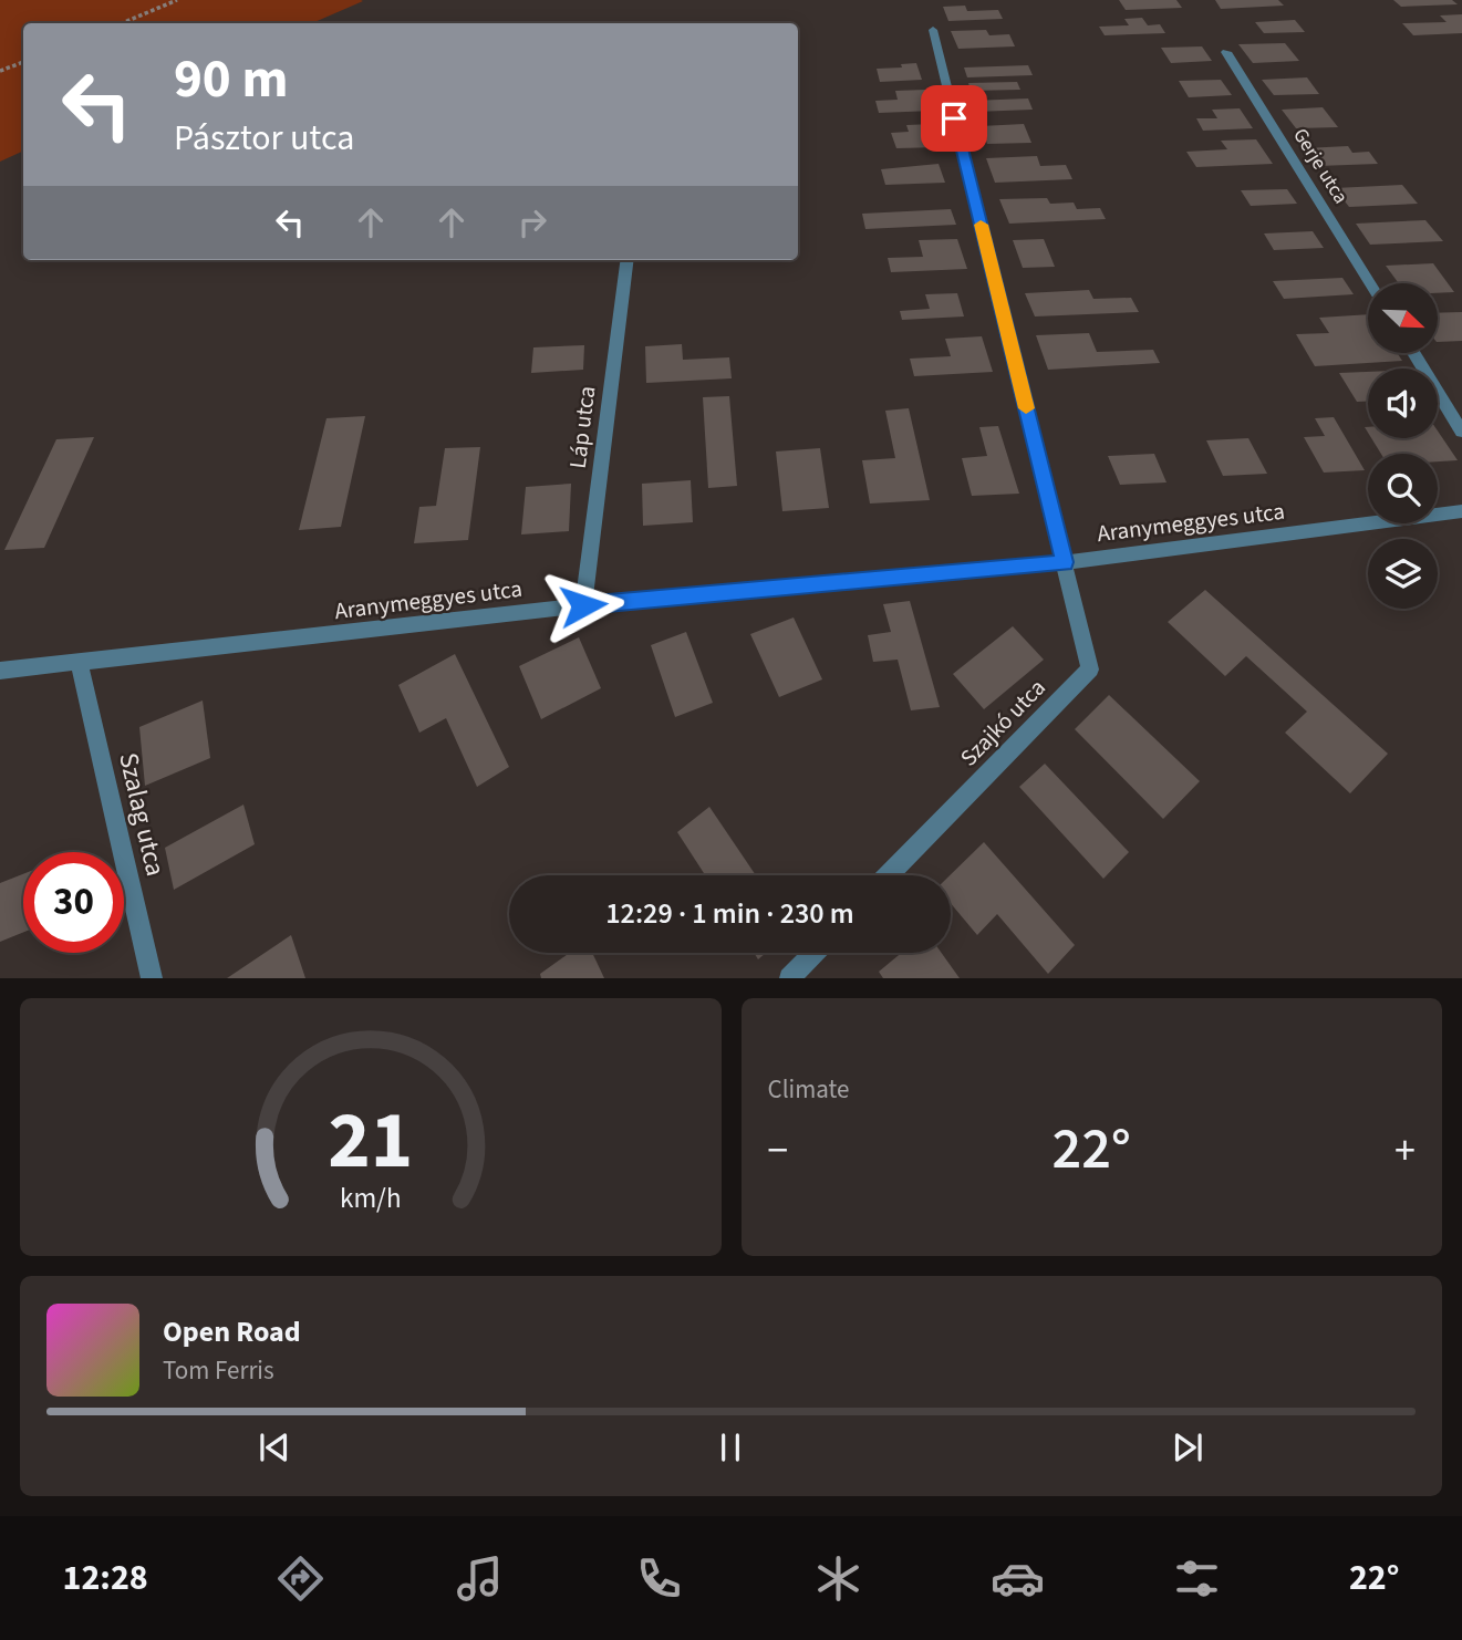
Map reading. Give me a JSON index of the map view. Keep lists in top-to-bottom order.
{
  "streets": {
    "street": [
      "Gerje utca",
      "Láp utca",
      "Aranymeggyes utca",
      "Szajkó utca",
      "Szalag utca"
    ]
  },
  "crossings": [
    ["Láp utca", "Aranymeggyes utca"],
    ["Aranymeggyes utca", "Szajkó utca"],
    ["Aranymeggyes utca", "Szalag utca"]
  ],
  "north": "bottom right",
  "page": {
    "turn": ["90 m", "Pásztor utca"],
    "limit": "30",
    "trip": "12:29 · 1 min · 230 m",
    "tile": "Climate",
    "heat": ["−", "22°", "+"],
    "song": ["Open Road", "Tom Ferris"],
    "tabs": ["12:28", "22°"],
    "gauge": ["21", "km/h"]
  }
}
